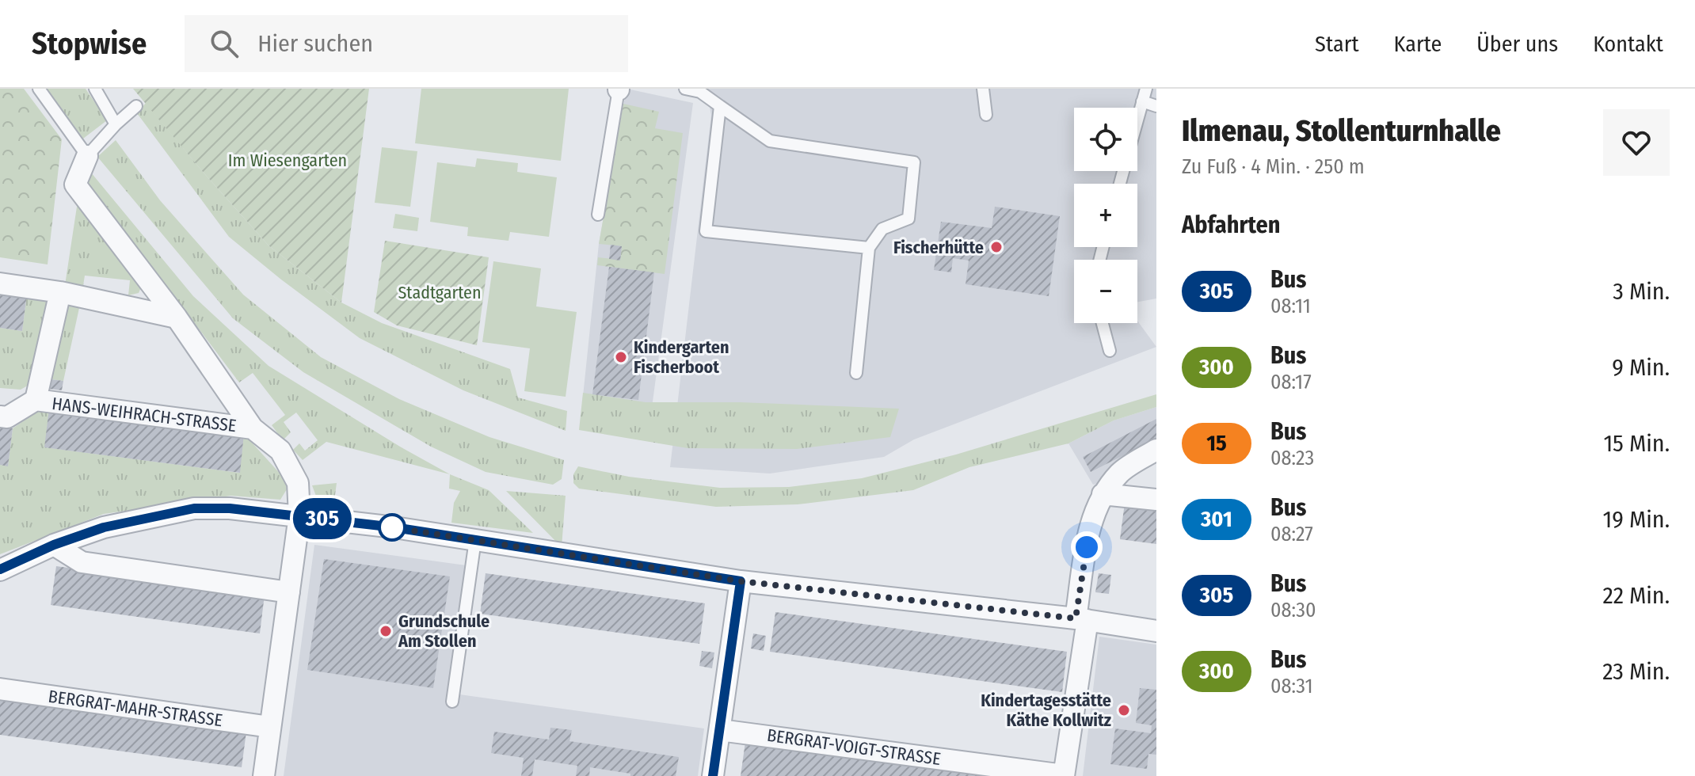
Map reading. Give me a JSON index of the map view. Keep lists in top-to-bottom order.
{
  "streets": {
    "street": ["HANS-WEIHRACH-STRASSE", "BERGRAT-MAHR-STRASSE", "BERGRAT-VOIGT-STRASSE"]
  },
  "parks": ["Im Wiesengarten", "Stadtgarten"],
  "places": [
    "Fischerhütte",
    "Kindergarten Fischerboot",
    "Grundschule Am Stollen",
    "Kindertagesstätte Käthe Kollwitz"
  ],
  "lines": ["bus line 305"],
  "page": {
    "header": "Stopwise",
    "search": "Hier suchen",
    "nav": [
      "Start",
      "Karte",
      "Über uns",
      "Kontakt"
    ],
    "on_map": "305",
    "heading": [
      ["Ilmenau, Stollenturnhalle", "Zu Fuß · 4 Min. · 250 m"],
      "Abfahrten"
    ],
    "map_buttons": ["+", "−"],
    "list": [
      {
        "mark": "305",
        "name": "Bus",
        "note": "08:11",
        "value": "3 Min."
      },
      {
        "mark": "300",
        "name": "Bus",
        "note": "08:17",
        "value": "9 Min."
      },
      {
        "mark": "15",
        "name": "Bus",
        "note": "08:23",
        "value": "15 Min."
      },
      {
        "mark": "301",
        "name": "Bus",
        "note": "08:27",
        "value": "19 Min."
      },
      {
        "mark": "305",
        "name": "Bus",
        "note": "08:30",
        "value": "22 Min."
      },
      {
        "mark": "300",
        "name": "Bus",
        "note": "08:31",
        "value": "23 Min."
      }
    ]
  }
}
